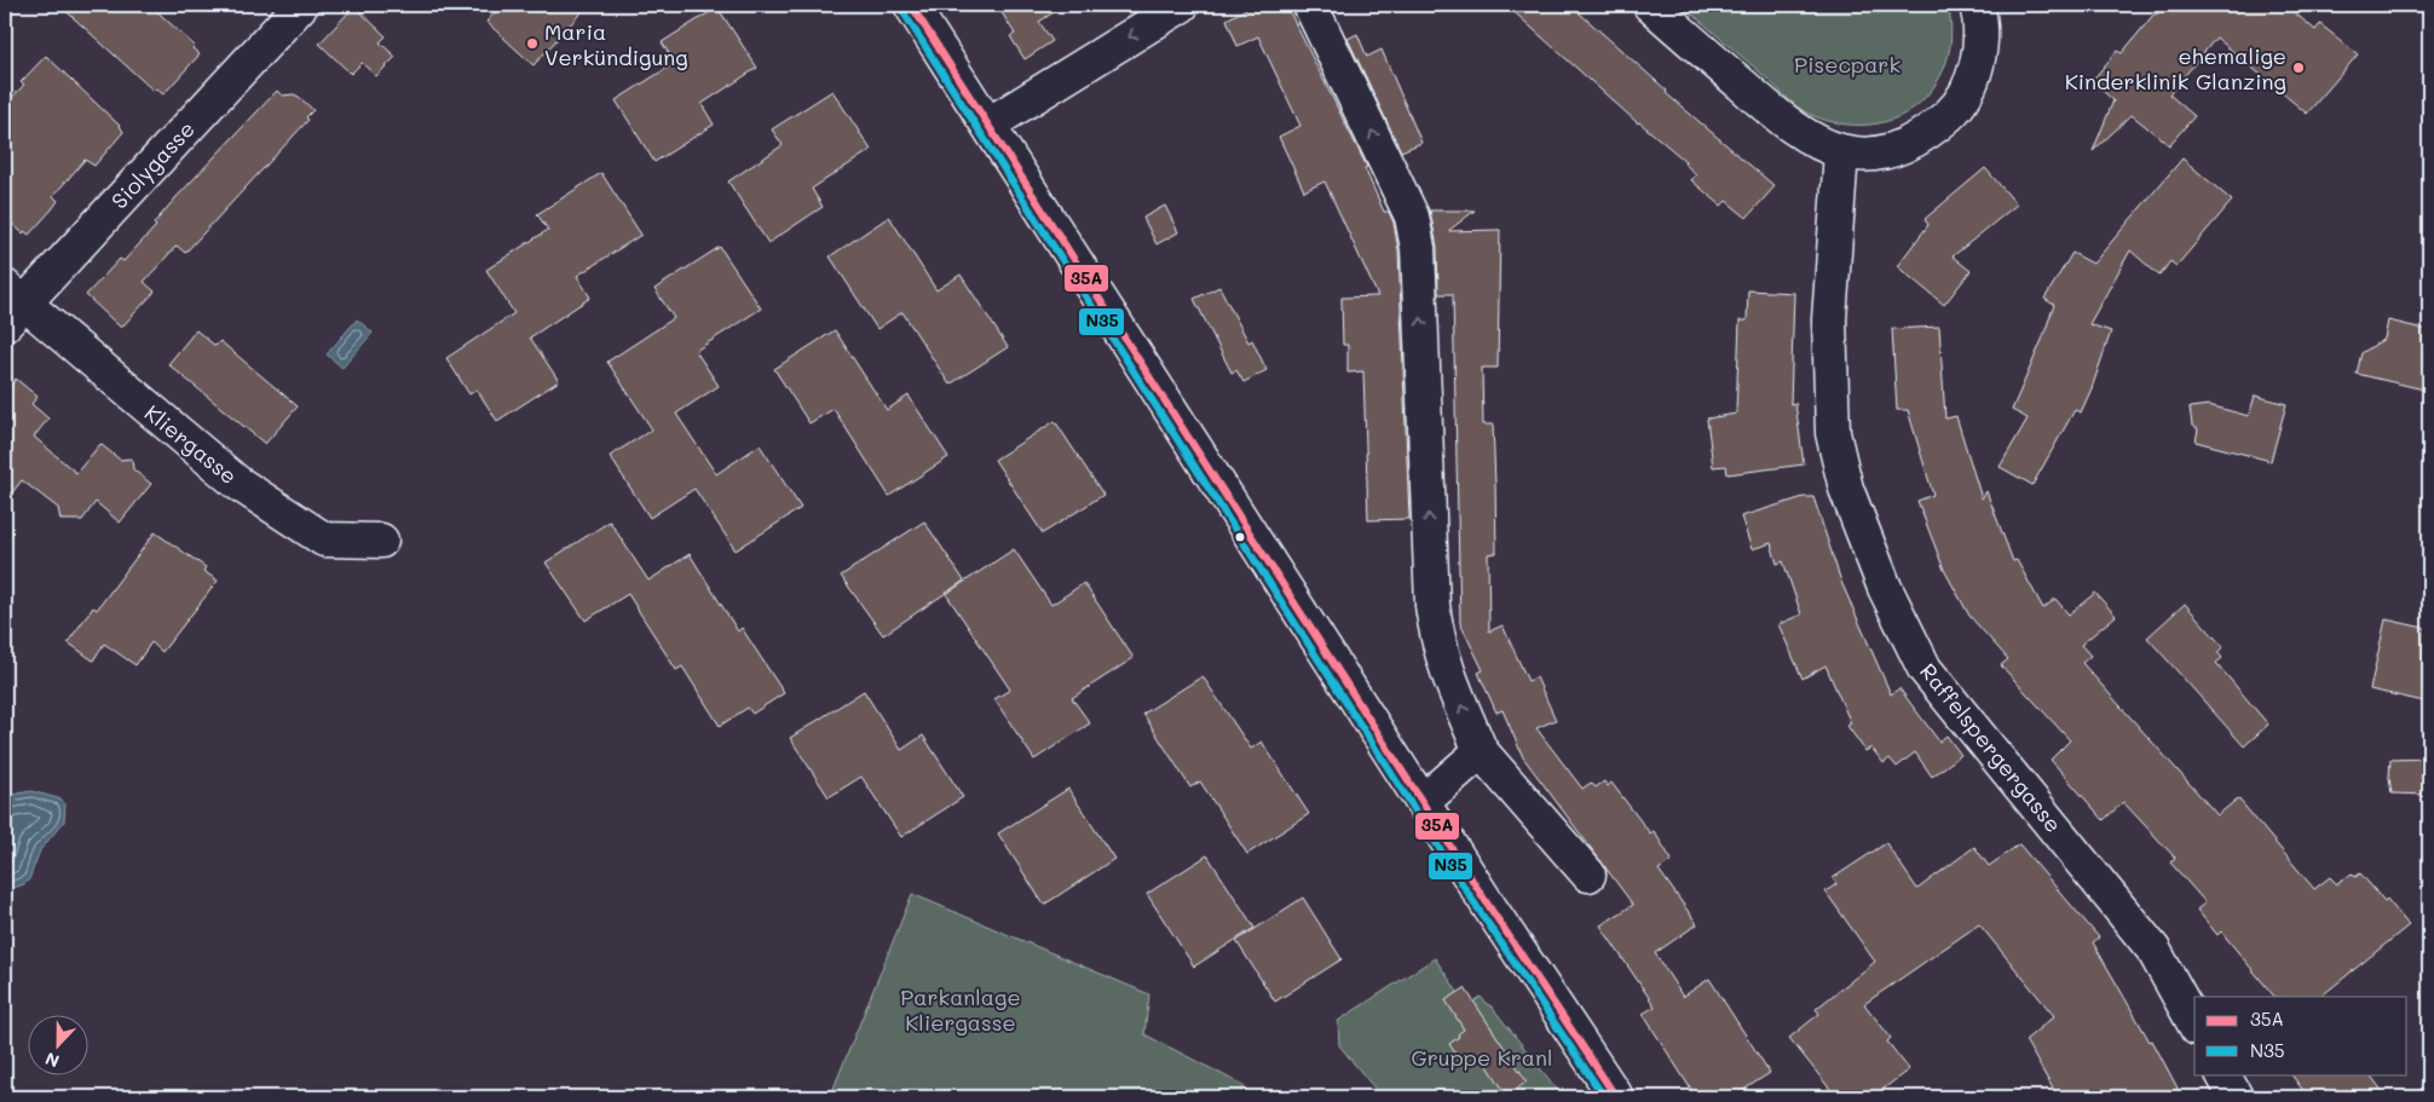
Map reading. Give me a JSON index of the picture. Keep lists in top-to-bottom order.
{
  "streets": {
    "street": ["Siolygasse", "Kliergasse", "Raffelspergergasse"]
  },
  "crossings": [
    ["Siolygasse", "Kliergasse"]
  ],
  "parks": ["Pisecpark", "Parkanlage Kliergasse", "Gruppe Kranl"],
  "places": ["Maria Verkündigung", "ehemalige Kinderklinik Glanzing"],
  "lines": ["transit line 35A", "transit line N35"],
  "legend": ["35A", "N35"],
  "north": "bottom"
}
